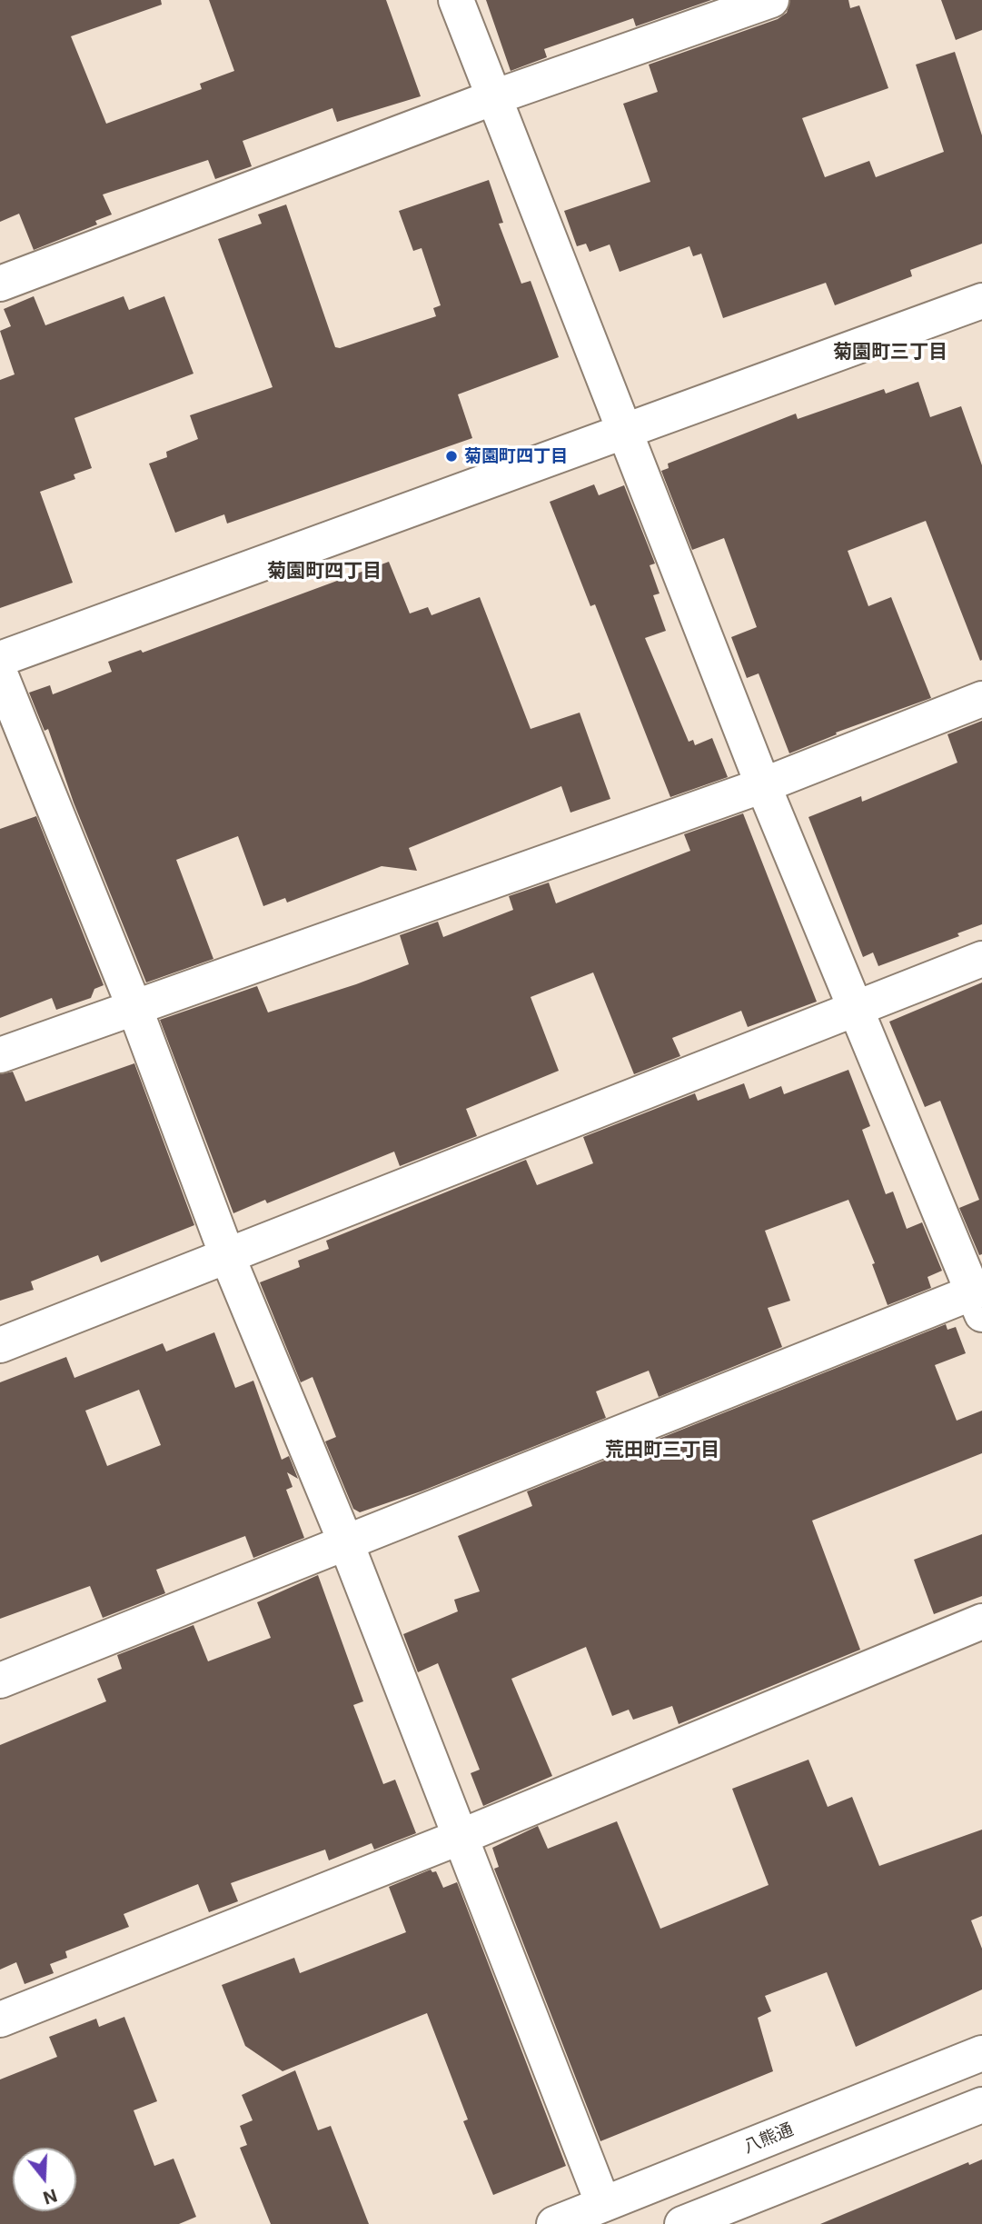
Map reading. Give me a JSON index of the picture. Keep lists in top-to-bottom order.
{
  "streets": {
    "street": ["八熊通"]
  },
  "districts": ["菊園町三丁目", "菊園町四丁目", "荒田町三丁目"],
  "places": ["菊園町四丁目"],
  "north": "bottom"
}
